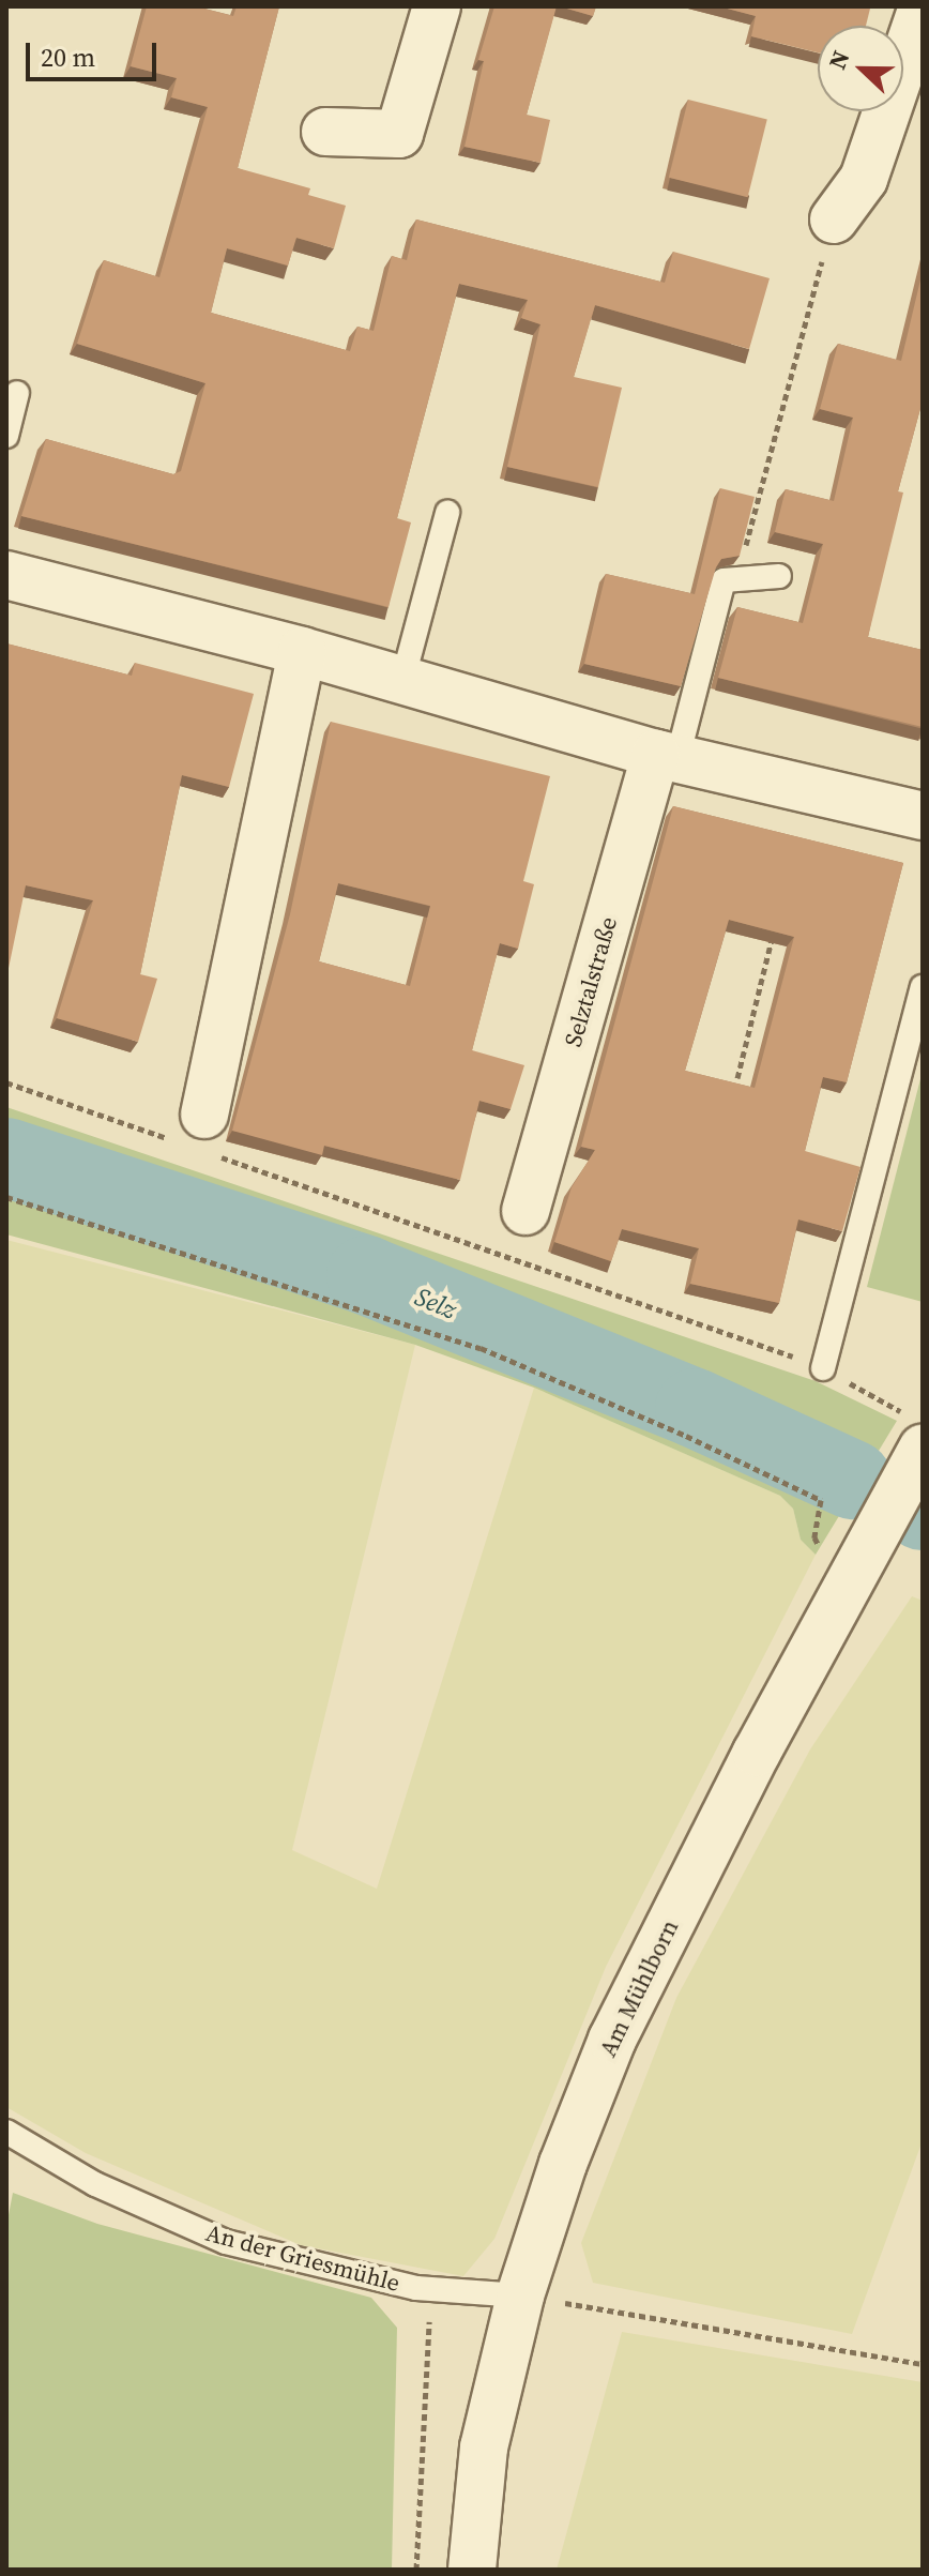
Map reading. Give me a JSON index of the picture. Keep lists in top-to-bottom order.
{
  "streets": {
    "street": ["Selztalstraße", "Am Mühlborn"],
    "lane": ["An der Griesmühle"]
  },
  "crossings": [
    ["Am Mühlborn", "An der Griesmühle"]
  ],
  "water": ["Selz"],
  "scale_bar": "20 m",
  "north": "left"
}
